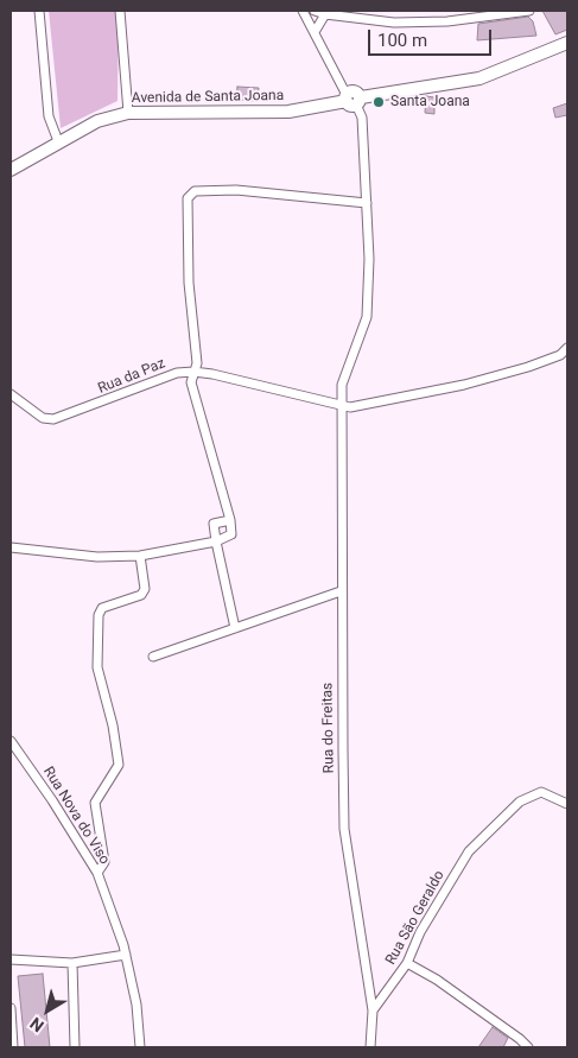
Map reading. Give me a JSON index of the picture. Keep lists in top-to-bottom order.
{
  "streets": {
    "street": [
      "Avenida de Santa Joana",
      "Rua da Paz",
      "Rua do Freitas",
      "Rua Nova do Viso",
      "Rua São Geraldo"
    ]
  },
  "crossings": [
    ["Avenida de Santa Joana", "Rua do Freitas"],
    ["Rua da Paz", "Rua do Freitas"],
    ["Rua do Freitas", "Rua São Geraldo"]
  ],
  "places": ["Santa Joana"],
  "scale_bar": "100 m",
  "north": "bottom left"
}
